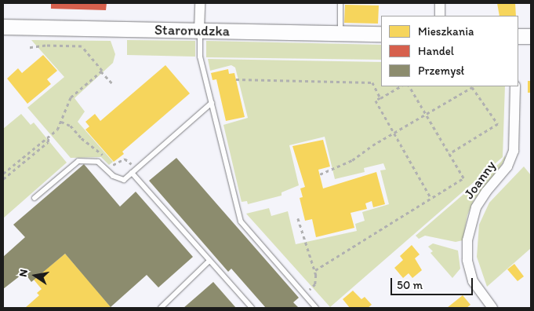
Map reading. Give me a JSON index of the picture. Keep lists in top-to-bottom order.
{
  "streets": {
    "street": ["Starorudzka", "Joanny"]
  },
  "legend": ["Mieszkania", "Handel", "Przemysł"],
  "scale_bar": "50 m",
  "north": "left"
}
